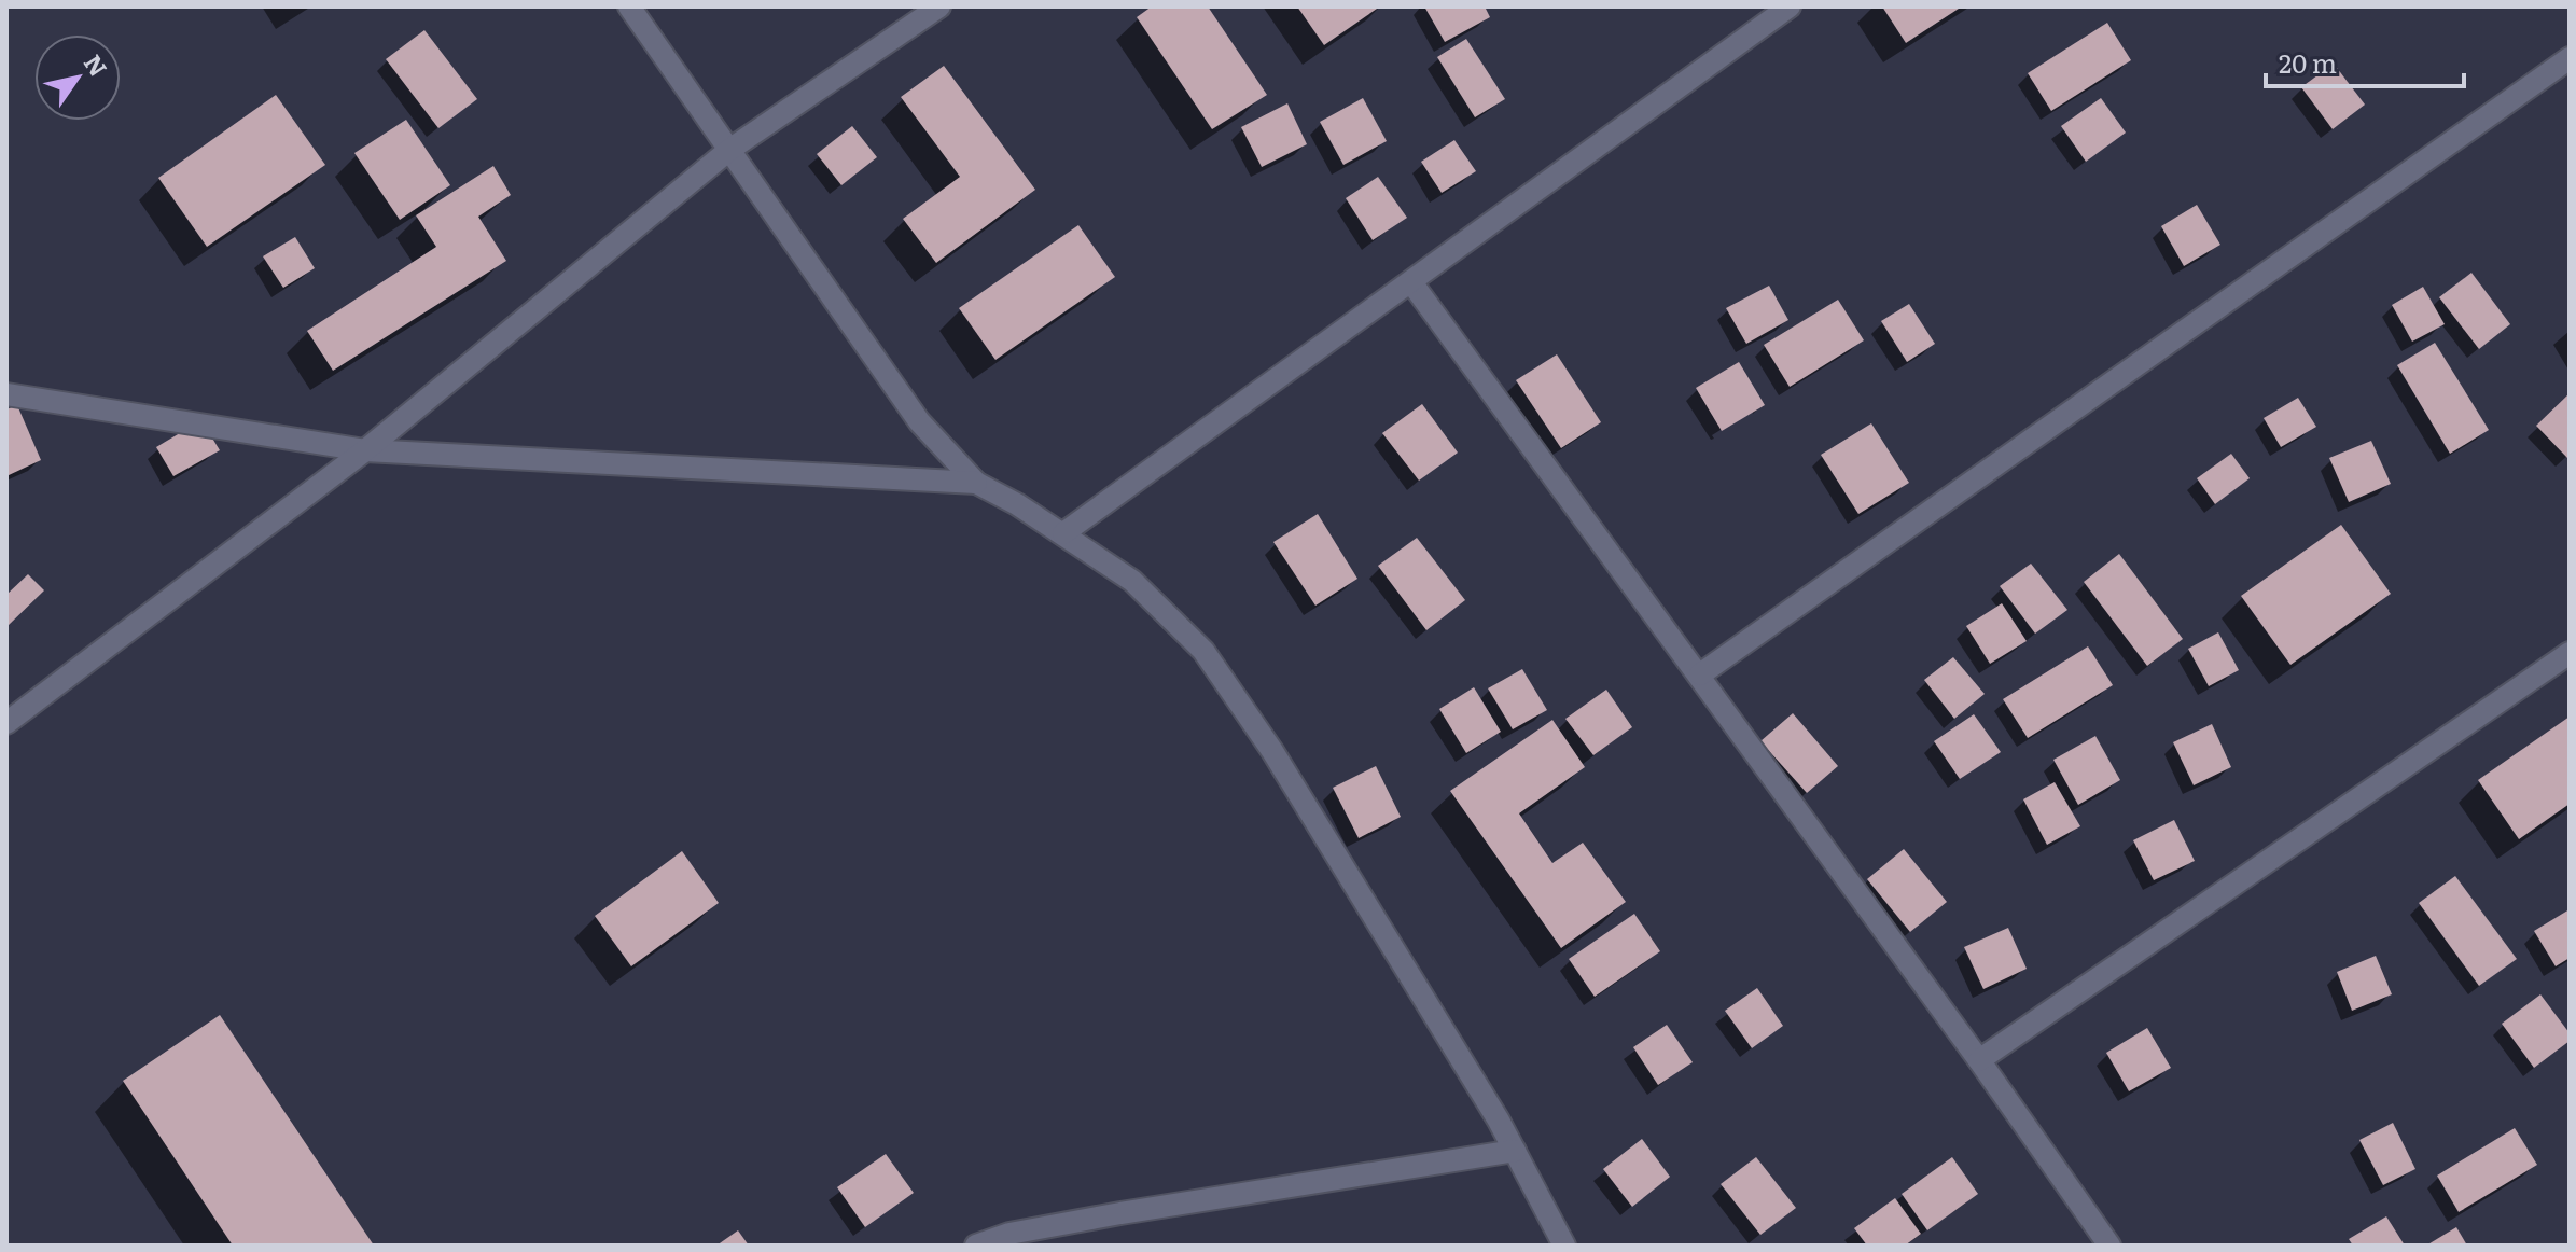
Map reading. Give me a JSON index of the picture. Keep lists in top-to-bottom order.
{
  "scale_bar": "20 m",
  "north": "top right"
}
